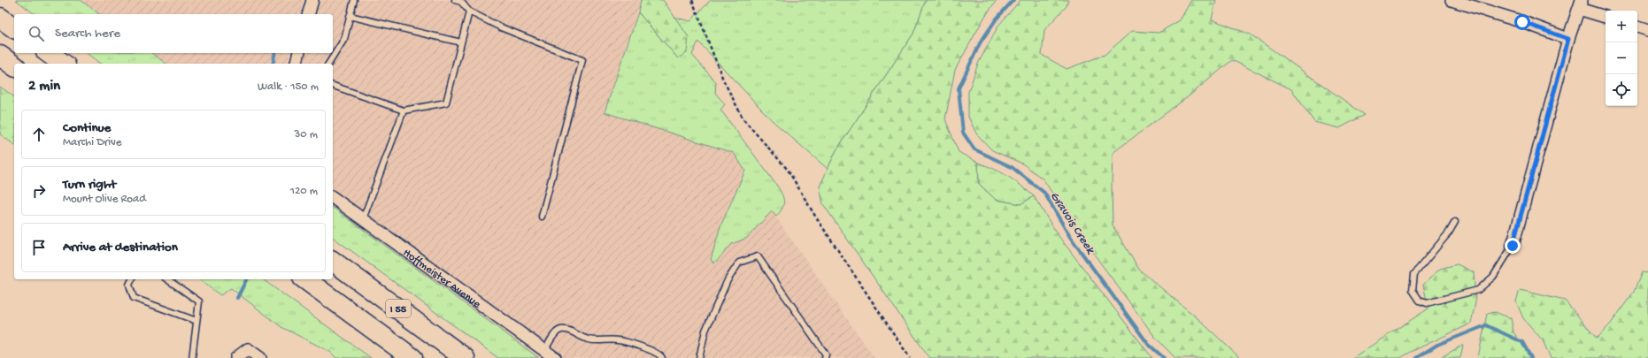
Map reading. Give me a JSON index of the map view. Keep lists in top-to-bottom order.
{
  "streets": {
    "highway": ["I 55"],
    "street": ["Hoffmeister Avenue"]
  },
  "water": ["Gravois Creek"],
  "page": {
    "map_buttons": ["+", "−"],
    "search": "Search here",
    "heading": ["2 min", "Walk · 150 m"],
    "list": [
      ["Continue", "Marchi Drive", "30 m"],
      ["Turn right", "Mount Olive Road", "120 m"],
      "Arrive at destination"
    ]
  }
}
